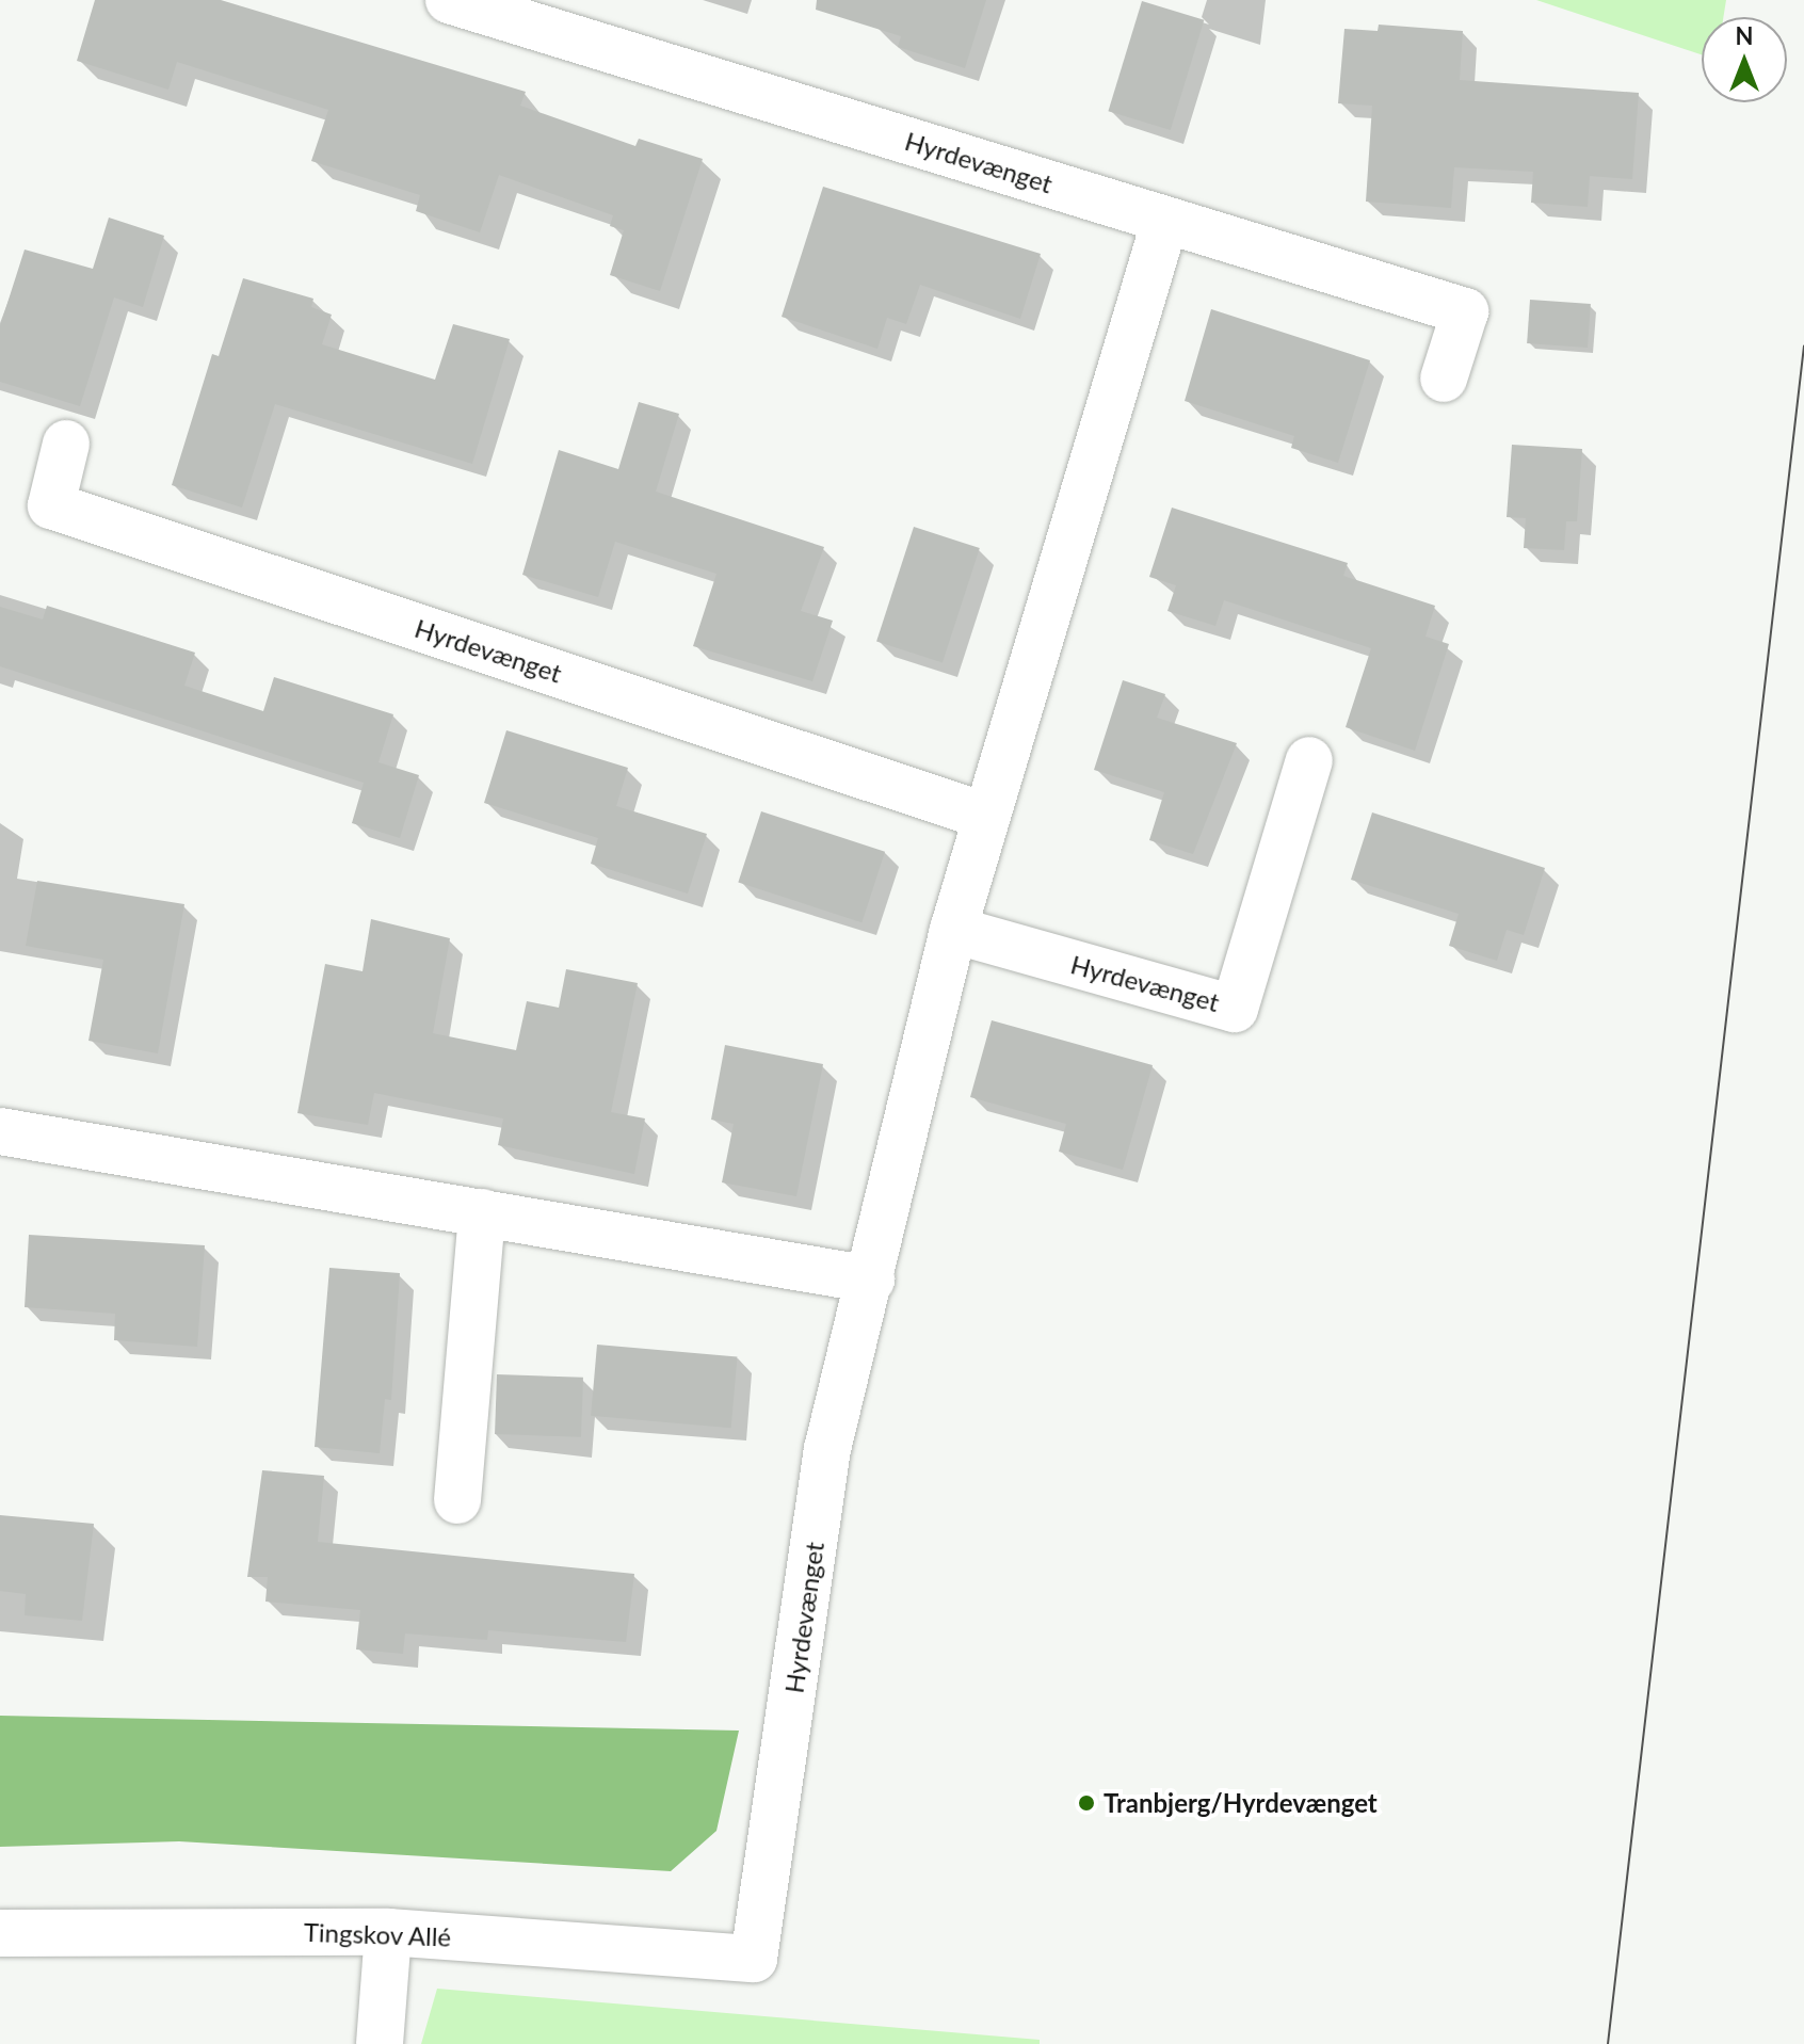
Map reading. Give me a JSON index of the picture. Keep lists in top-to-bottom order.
{
  "streets": {
    "street": ["Hyrdevænget", "Tingskov Allé"]
  },
  "crossings": [
    ["Hyrdevænget", "Tingskov Allé"]
  ],
  "places": ["Tranbjerg/Hyrdevænget"],
  "north": "top"
}
